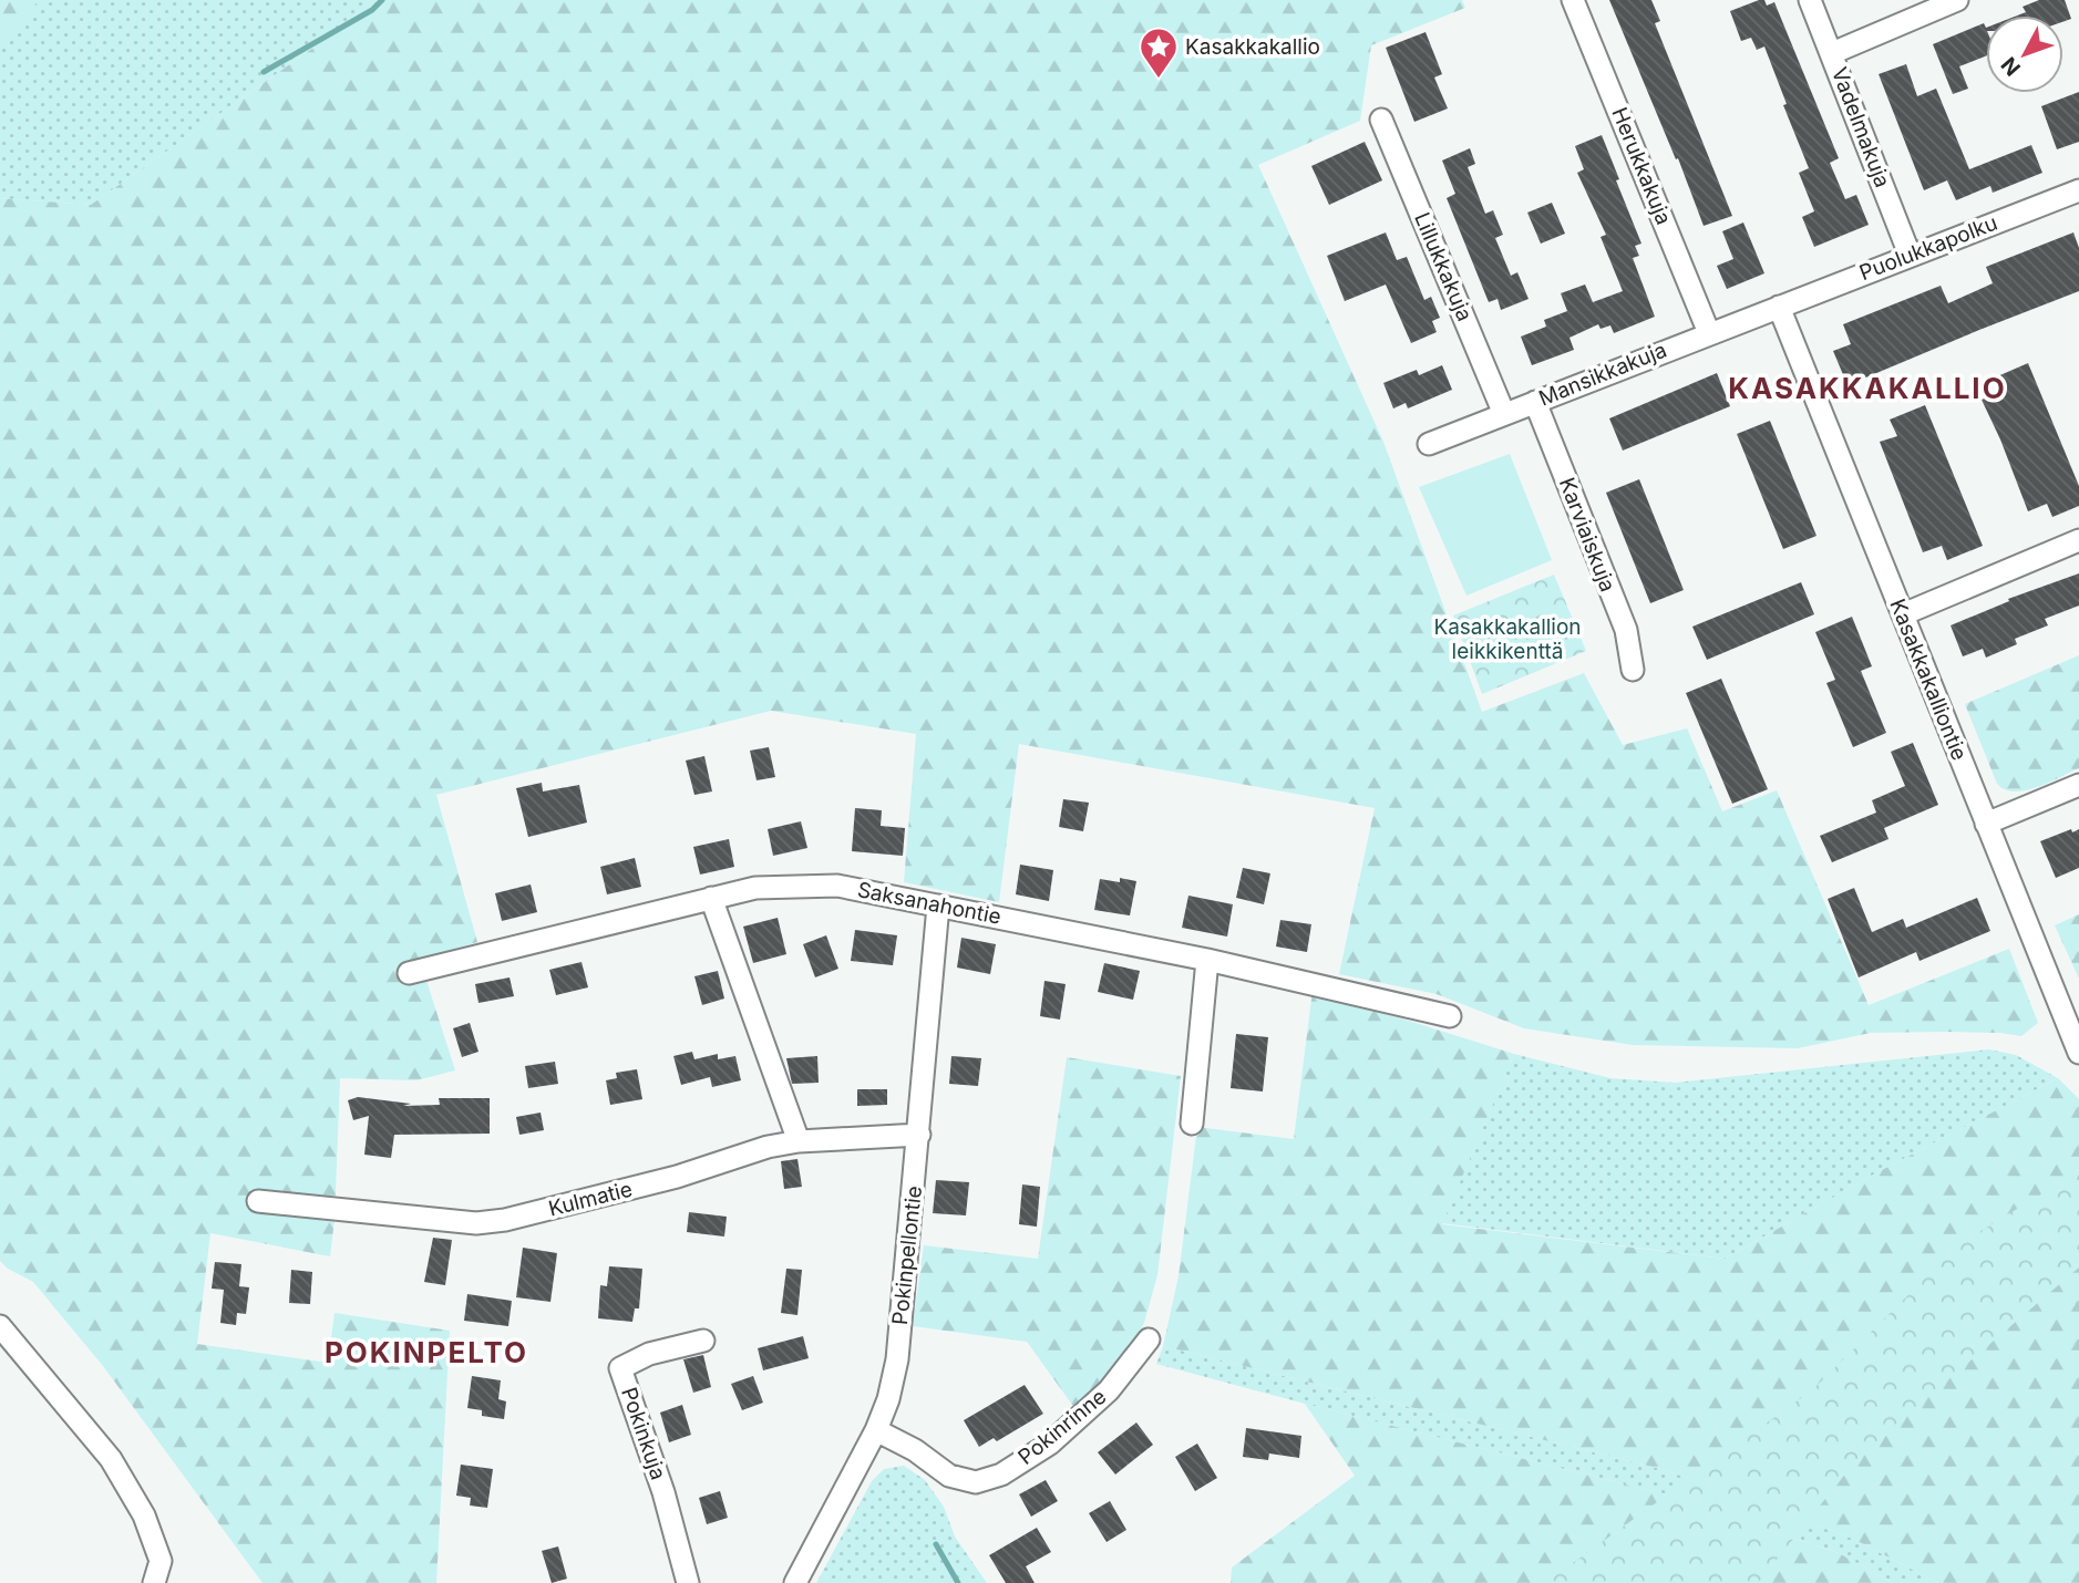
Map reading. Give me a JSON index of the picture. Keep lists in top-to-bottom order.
{
  "streets": {
    "street": [
      "Vadelmakuja",
      "Herukkakuja",
      "Puolukkapolku",
      "Lillukkakuja",
      "Mansikkakuja",
      "Karviaiskuja",
      "Kasakkakalliontie",
      "Saksanahontie",
      "Kulmatie",
      "Pokinpellontie",
      "Pokinrinne",
      "Pokinkuja"
    ]
  },
  "crossings": [
    ["Vadelmakuja", "Puolukkapolku"],
    ["Herukkakuja", "Mansikkakuja"],
    ["Puolukkapolku", "Mansikkakuja"],
    ["Puolukkapolku", "Kasakkakalliontie"],
    ["Lillukkakuja", "Mansikkakuja"],
    ["Mansikkakuja", "Karviaiskuja"],
    ["Mansikkakuja", "Kasakkakalliontie"],
    ["Saksanahontie", "Pokinpellontie"],
    ["Kulmatie", "Pokinpellontie"],
    ["Pokinpellontie", "Pokinrinne"]
  ],
  "districts": ["KASAKKAKALLIO", "POKINPELTO"],
  "parks": ["Kasakkakallion leikkikenttä"],
  "places": {
    "place": ["Kasakkakallio"]
  },
  "north": "bottom left"
}
